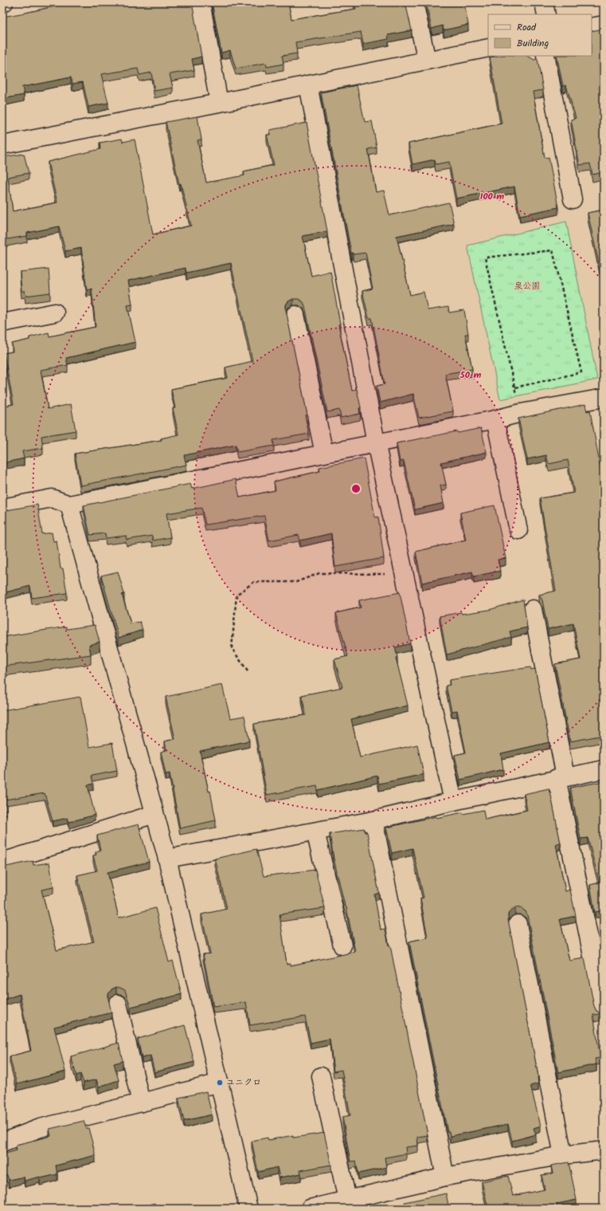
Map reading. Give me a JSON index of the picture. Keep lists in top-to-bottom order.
{
  "parks": ["泉公園"],
  "places": ["ユニクロ"],
  "legend": ["Road", "Building"],
  "rings": ["100 m", "50 m"]
}
